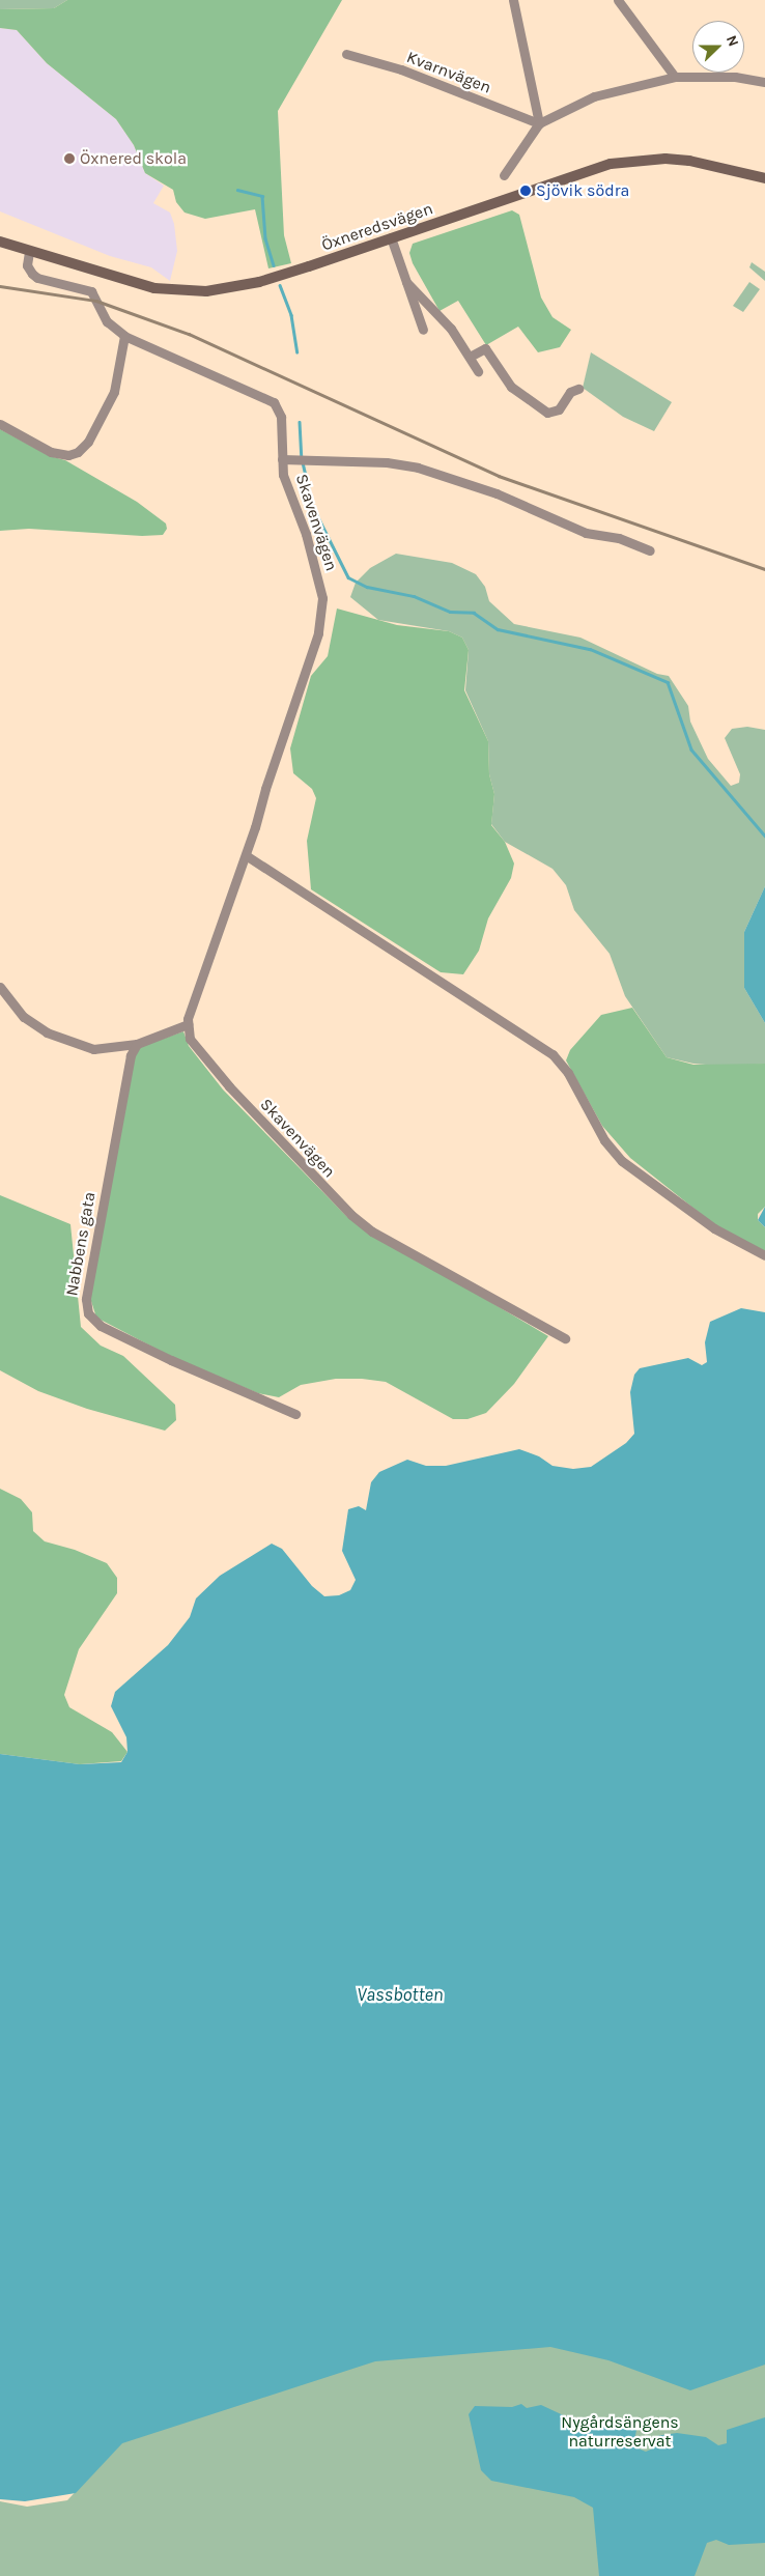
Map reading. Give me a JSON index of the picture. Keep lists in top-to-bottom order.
{
  "streets": {
    "street": [
      "Kvarnvägen",
      "Öxneredsvägen",
      "Skavenvägen",
      "Nabbens gata"
    ]
  },
  "crossings": [
    ["Öxneredsvägen", "Skavenvägen"]
  ],
  "water": ["Vassbotten"],
  "parks": ["Nygårdsängens naturreservat"],
  "places": ["Öxnered skola", "Sjövik södra"],
  "north": "right"
}
